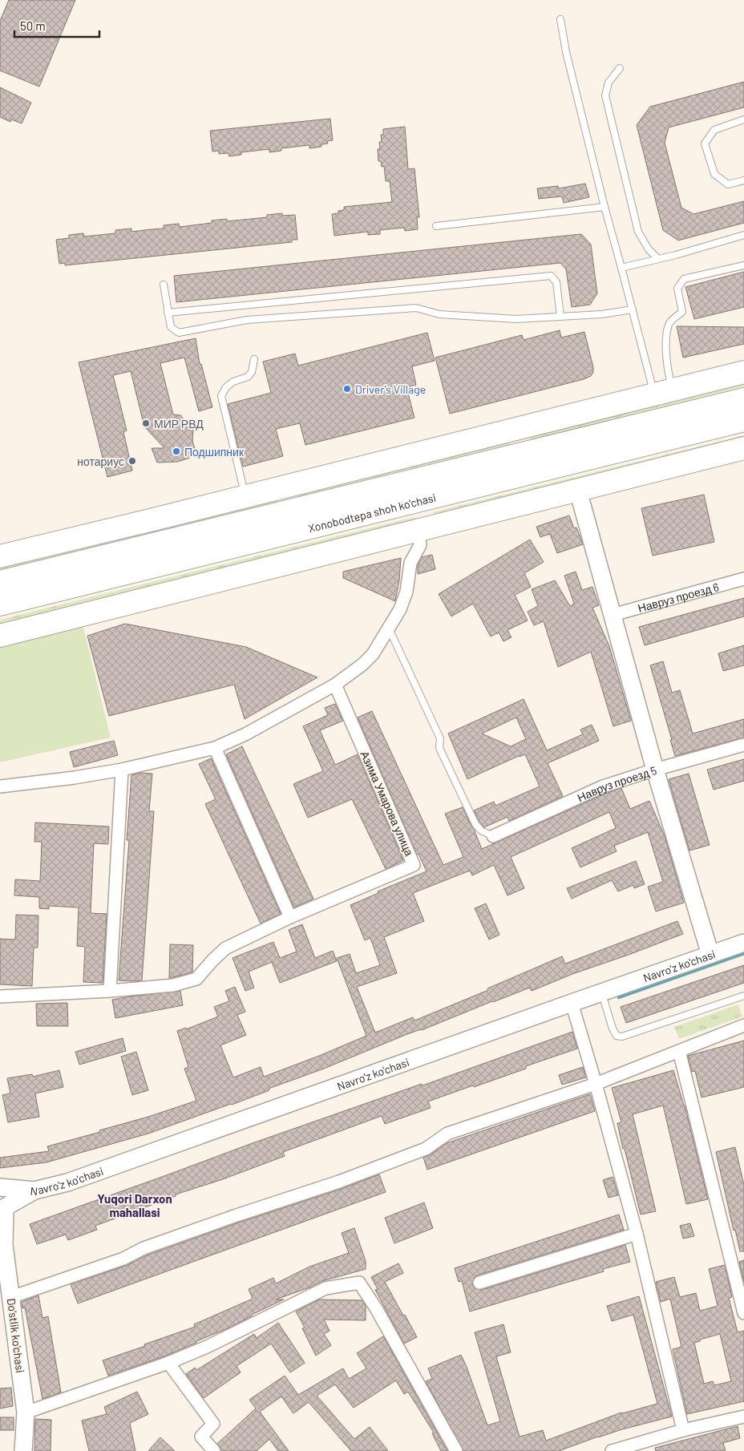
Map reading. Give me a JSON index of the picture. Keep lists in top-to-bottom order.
{
  "streets": {
    "highway": ["Xonobodtepa shoh ko'chasi"],
    "street": [
      "Навруз проезд 6",
      "Навруз проезд 5",
      "Азима Умарова улица",
      "Navro'z ko'chasi",
      "Do'stlik ko'chasi"
    ]
  },
  "crossings": [
    ["Navro'z ko'chasi", "Do'stlik ko'chasi"]
  ],
  "districts": ["Yuqori Darxon mahallasi"],
  "places": [
    "Driver's Village",
    "МИР РВД",
    "Подшипник",
    "нотариус"
  ],
  "scale_bar": "50 m"
}
